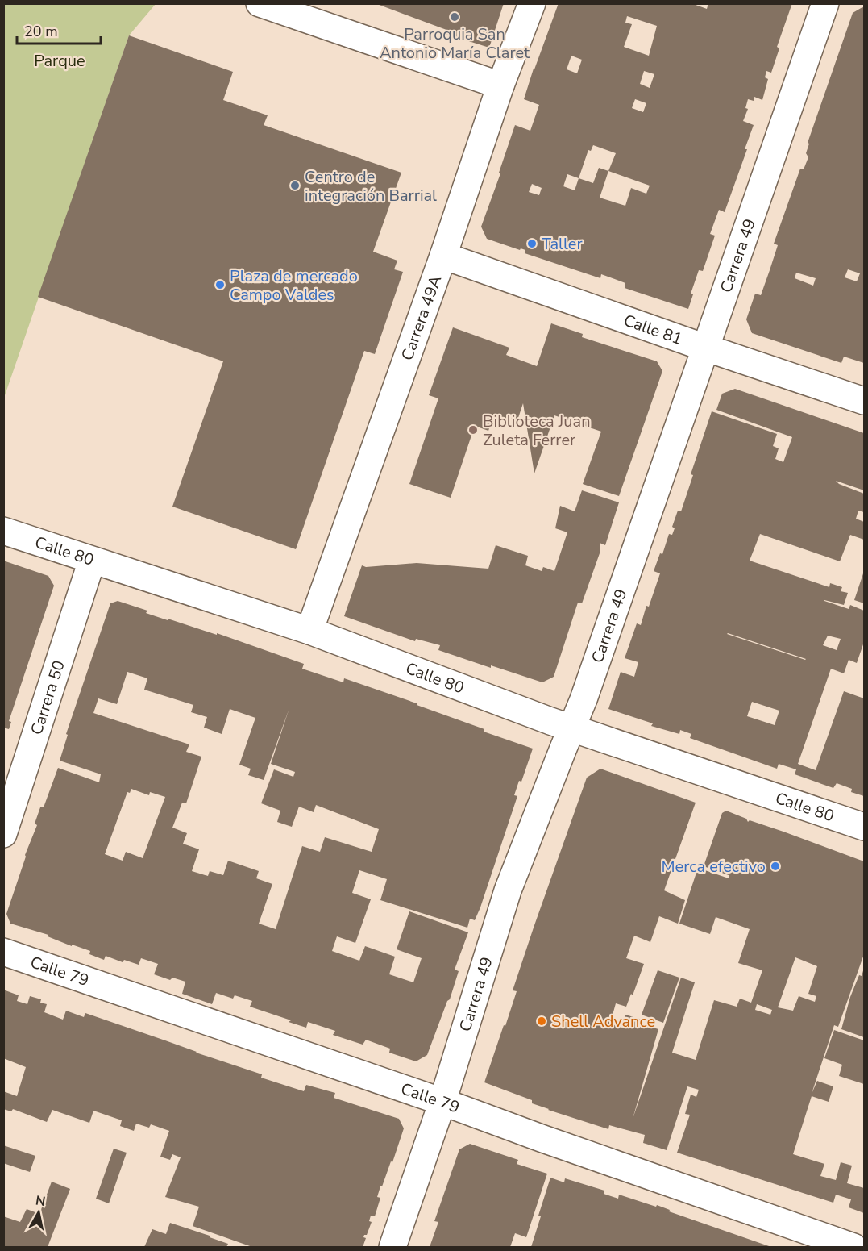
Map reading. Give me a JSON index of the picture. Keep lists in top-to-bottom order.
{
  "streets": {
    "street": [
      "Carrera 49",
      "Carrera 49A",
      "Calle 81",
      "Calle 80",
      "Carrera 50",
      "Calle 79"
    ]
  },
  "crossings": [
    ["Carrera 49", "Calle 81"],
    ["Carrera 49", "Calle 80"],
    ["Carrera 49", "Calle 79"],
    ["Carrera 49A", "Calle 81"],
    ["Carrera 49A", "Calle 80"],
    ["Calle 80", "Carrera 50"]
  ],
  "parks": ["Parque"],
  "places": [
    "Parroquia San Antonio María Claret",
    "Centro de integración Barrial",
    "Taller",
    "Plaza de mercado Campo Valdes",
    "Biblioteca Juan Zuleta Ferrer",
    "Merca efectivo",
    "Shell Advance"
  ],
  "scale_bar": "20 m",
  "north": "top"
}
